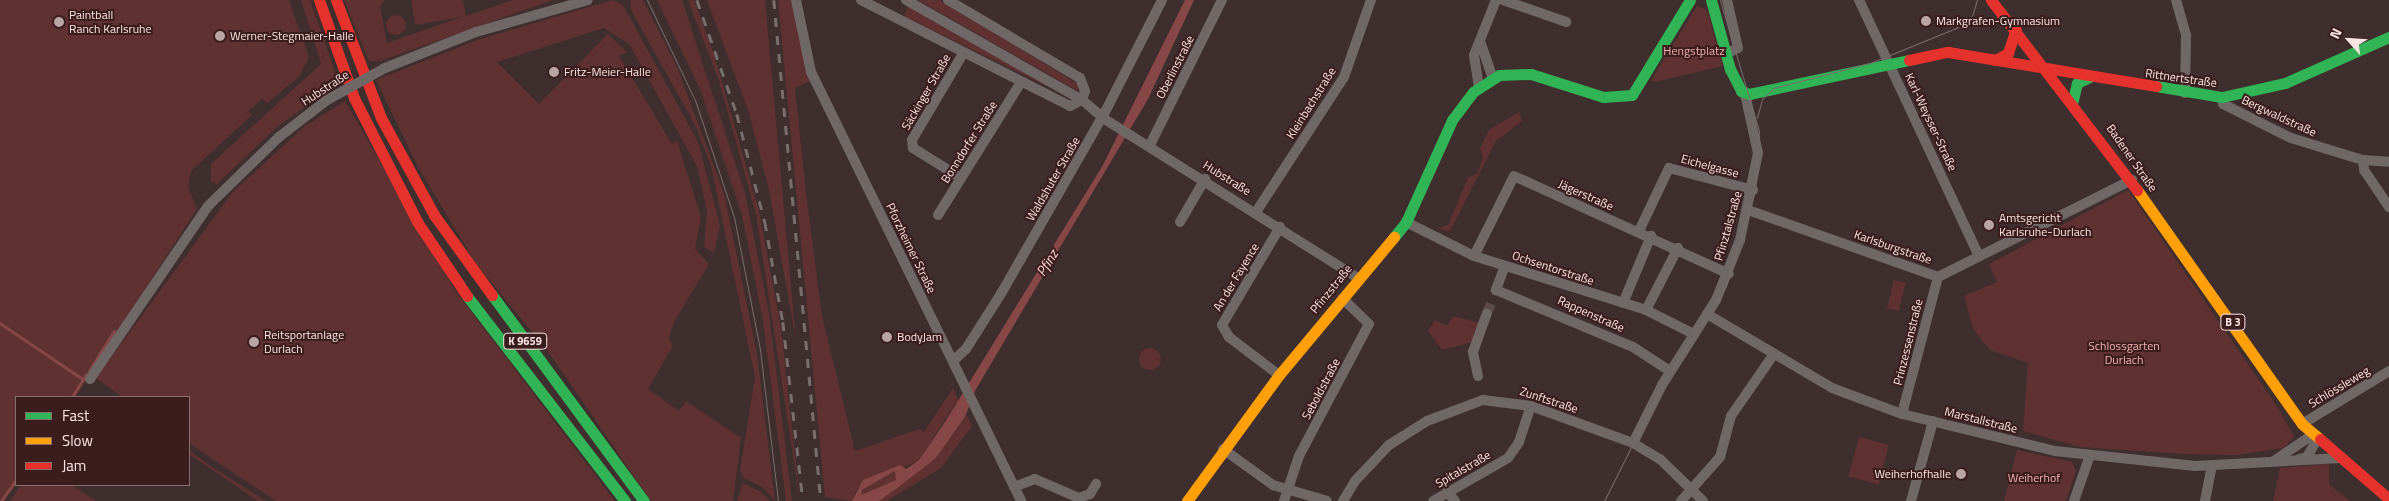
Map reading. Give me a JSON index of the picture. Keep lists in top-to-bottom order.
{
  "streets": {
    "main road": [
      "Rittnertstraße",
      "Badener Straße",
      "Pfinztalstraße",
      "Pfinzstraße",
      "B 3",
      "K 9659"
    ],
    "street": [
      "Oberlinstraße",
      "Hubstraße",
      "Säckinger Straße",
      "Kleinbachstraße",
      "Bergwaldstraße",
      "Karl-Weysser-Straße",
      "Bonndorfer Straße",
      "Eichelgasse",
      "Waldshuter Straße",
      "Jägerstraße",
      "Karlsburgstraße",
      "Pforzheimer Straße",
      "Ochsentorstraße",
      "An der Fayence",
      "Rappenstraße",
      "Prinzessenstraße",
      "Schlössleweg",
      "Seboldstraße",
      "Zunftstraße",
      "Marstallstraße",
      "Spitalstraße"
    ]
  },
  "crossings": [
    ["Oberlinstraße", "Hubstraße"],
    ["Rittnertstraße", "Bergwaldstraße"],
    ["Rittnertstraße", "Badener Straße"],
    ["Rittnertstraße", "B 3"],
    ["Hubstraße", "Kleinbachstraße"],
    ["Hubstraße", "Waldshuter Straße"],
    ["Hubstraße", "An der Fayence"],
    ["Hubstraße", "Pfinzstraße"],
    ["Säckinger Straße", "Bonndorfer Straße"],
    ["Karl-Weysser-Straße", "Karlsburgstraße"],
    ["Badener Straße", "Karlsburgstraße"],
    ["Badener Straße", "B 3"],
    ["Badener Straße", "Schlössleweg"],
    ["Badener Straße", "Marstallstraße"],
    ["Eichelgasse", "Jägerstraße"],
    ["Eichelgasse", "Pfinztalstraße"],
    ["Waldshuter Straße", "Pforzheimer Straße"],
    ["Jägerstraße", "Pfinztalstraße"],
    ["Jägerstraße", "Ochsentorstraße"],
    ["Pfinztalstraße", "Karlsburgstraße"],
    ["Pfinztalstraße", "Ochsentorstraße"],
    ["Pfinztalstraße", "Rappenstraße"],
    ["Pfinztalstraße", "Zunftstraße"],
    ["Pfinztalstraße", "Marstallstraße"],
    ["Karlsburgstraße", "Prinzessenstraße"],
    ["Ochsentorstraße", "Pfinzstraße"],
    ["Ochsentorstraße", "Rappenstraße"],
    ["An der Fayence", "Pfinzstraße"],
    ["Pfinzstraße", "Seboldstraße"],
    ["Prinzessenstraße", "Marstallstraße"],
    ["Zunftstraße", "Spitalstraße"]
  ],
  "water": ["Pfinz"],
  "parks": ["Hengstplatz", "Schlossgarten Durlach", "Weiherhof"],
  "places": [
    "Markgrafen-Gymnasium",
    "Paintball Ranch Karlsruhe",
    "Werner-Stegmaier-Halle",
    "Fritz-Meier-Halle",
    "Amtsgericht Karlsruhe-Durlach",
    "BodyJam",
    "Reitsportanlage Durlach",
    "Weiherhofhalle"
  ],
  "legend": ["Fast", "Slow", "Jam"],
  "north": "top left"
}
